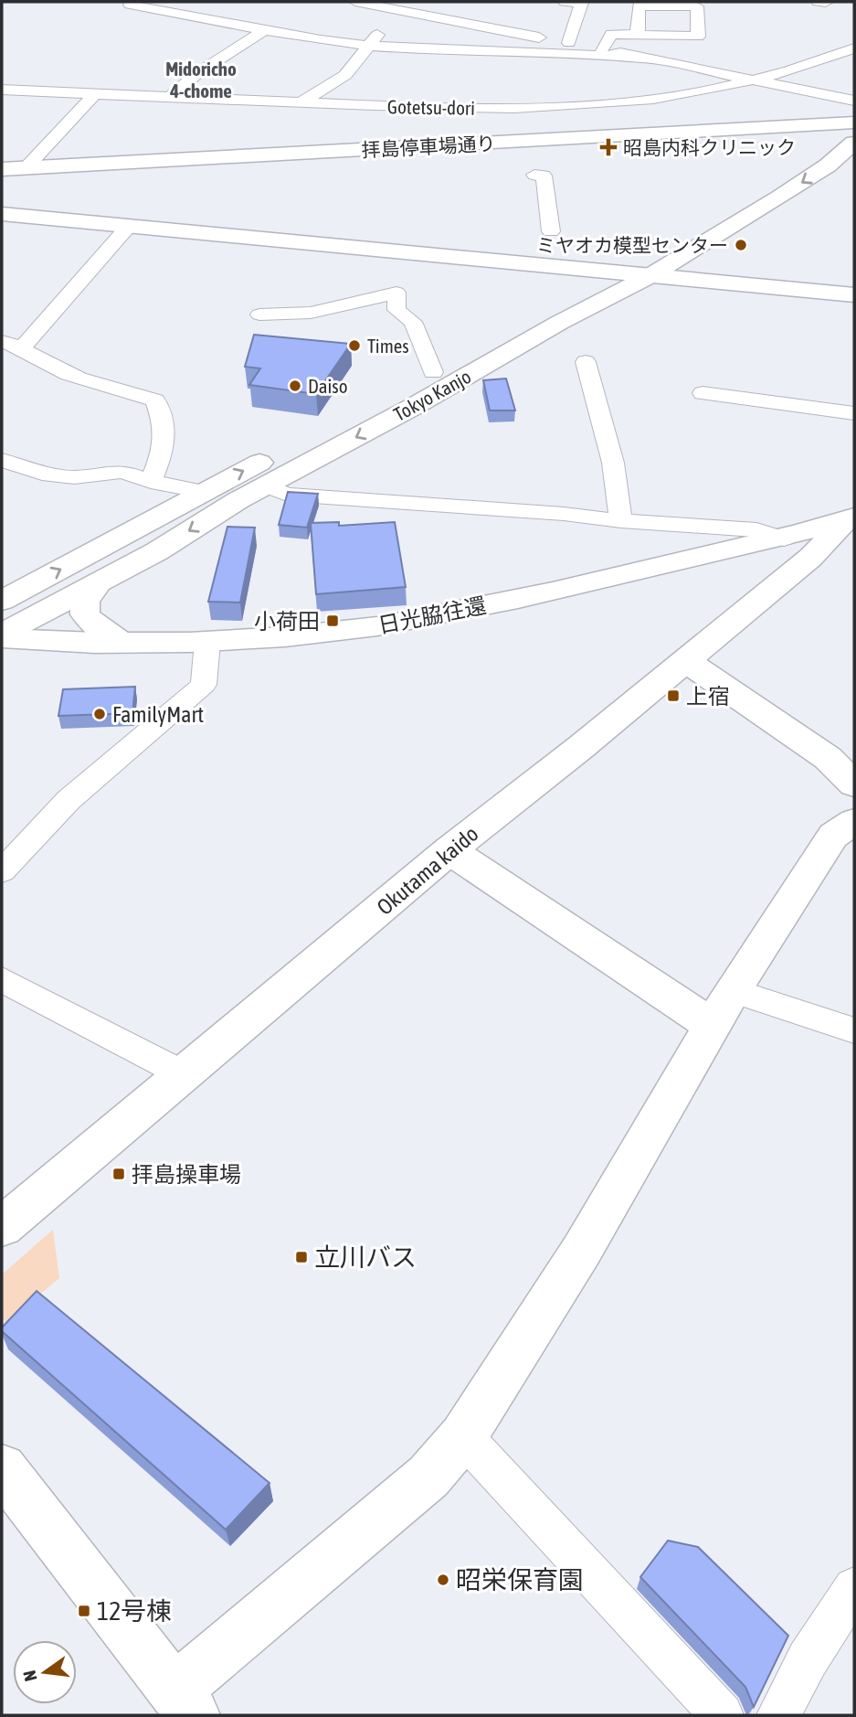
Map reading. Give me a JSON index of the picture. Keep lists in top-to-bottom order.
{
  "streets": {
    "main road": [
      "拝島停車場通り",
      "Tokyo Kanjo",
      "日光脇往還",
      "Okutama kaido"
    ],
    "street": ["Gotetsu-dori"]
  },
  "crossings": [
    ["拝島停車場通り", "Tokyo Kanjo"],
    ["Tokyo Kanjo", "日光脇往還"],
    ["日光脇往還", "Okutama kaido"]
  ],
  "districts": ["Midoricho 4-chome"],
  "places": {
    "health": ["昭島内科クリニック"],
    "other": [
      "ミヤオカ模型センター",
      "Times",
      "Daiso",
      "FamilyMart",
      "昭栄保育園"
    ],
    "transit": [
      "小荷田",
      "上宿",
      "拝島操車場",
      "立川バス",
      "12号棟"
    ]
  },
  "north": "left"
}
